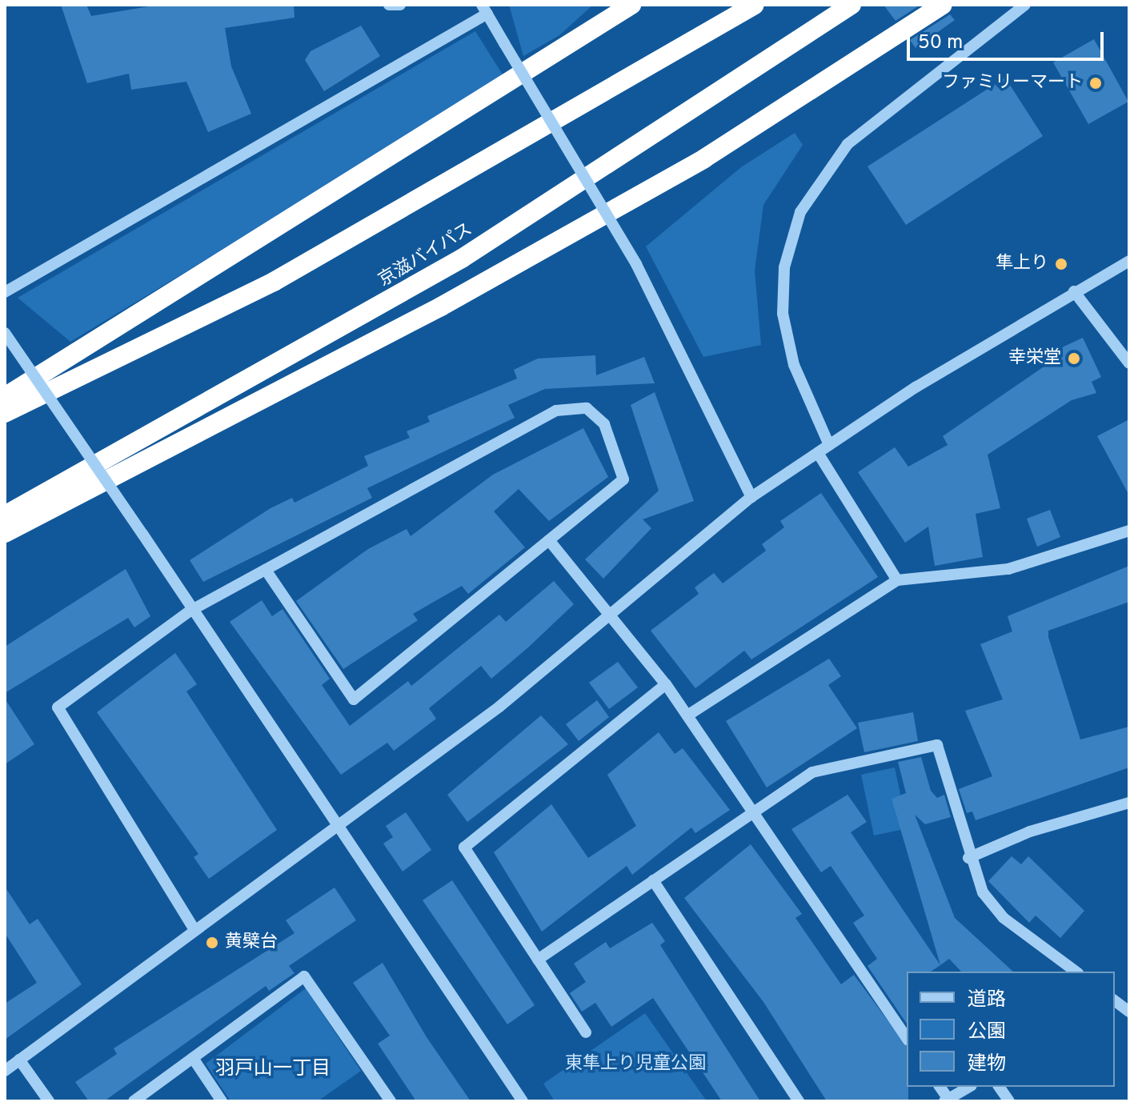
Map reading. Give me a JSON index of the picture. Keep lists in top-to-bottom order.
{
  "streets": {
    "highway": ["京滋バイパス"]
  },
  "districts": ["羽戸山一丁目"],
  "parks": ["東隼上り児童公園"],
  "places": [
    "ファミリーマート",
    "隼上り",
    "幸栄堂",
    "黄檗台"
  ],
  "legend": ["道路", "公園", "建物"],
  "scale_bar": "50 m"
}
